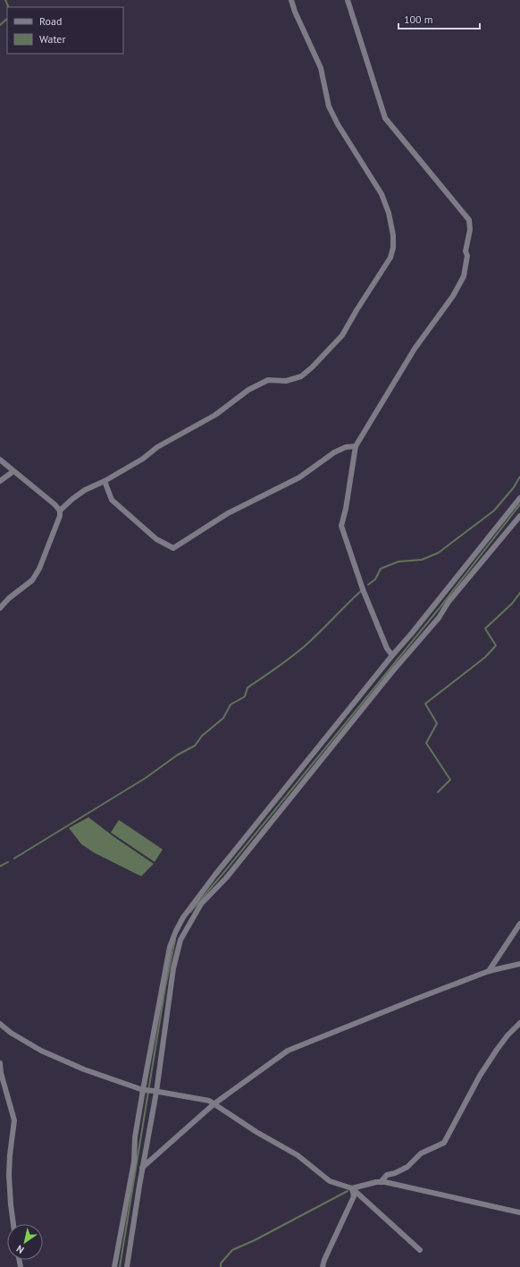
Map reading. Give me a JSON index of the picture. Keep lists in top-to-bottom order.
{
  "legend": ["Road", "Water"],
  "scale_bar": "100 m",
  "north": "bottom left"
}
